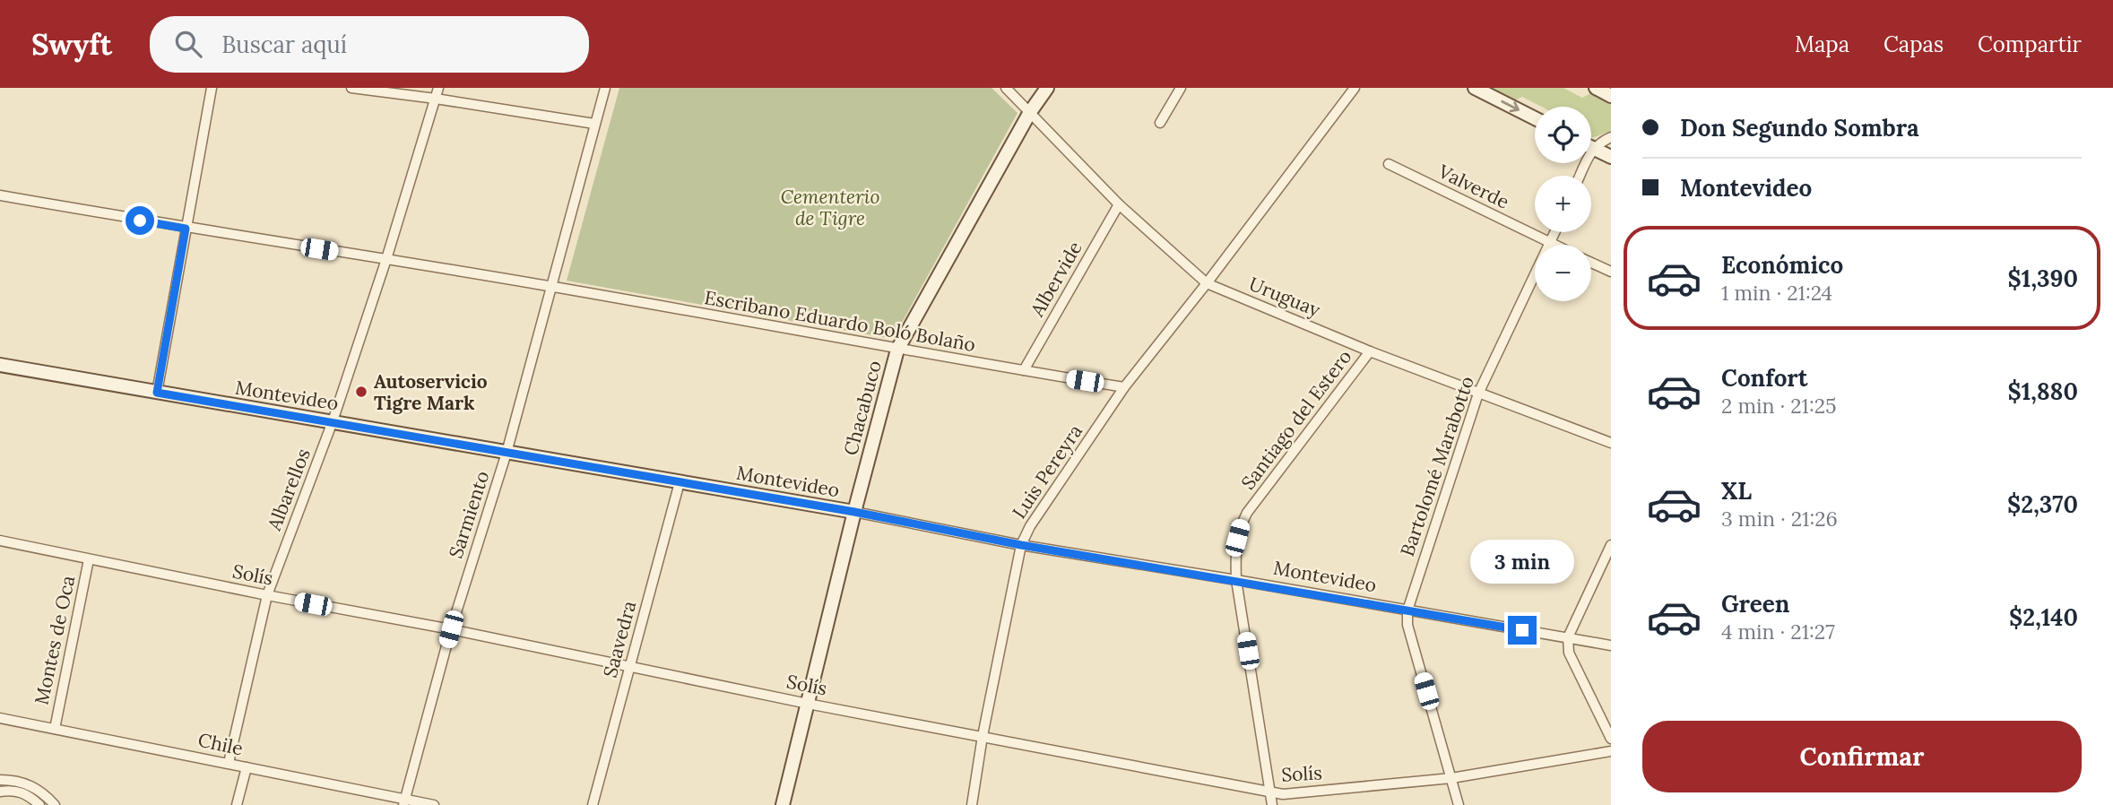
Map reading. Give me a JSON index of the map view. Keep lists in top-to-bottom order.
{
  "streets": {
    "street": [
      "Valverde",
      "Albervide",
      "Uruguay",
      "Escribano Eduardo Boló Bolaño",
      "Montevideo",
      "Chacabuco",
      "Santiago del Estero",
      "Bartolomé Marabotto",
      "Luis Pereyra",
      "Albarellos",
      "Sarmiento",
      "Solís",
      "Saavedra",
      "Montes de Oca",
      "Chile"
    ]
  },
  "crossings": [
    ["Valverde", "Bartolomé Marabotto"],
    ["Albervide", "Uruguay"],
    ["Albervide", "Escribano Eduardo Boló Bolaño"],
    ["Uruguay", "Chacabuco"],
    ["Uruguay", "Santiago del Estero"],
    ["Uruguay", "Bartolomé Marabotto"],
    ["Uruguay", "Luis Pereyra"],
    ["Escribano Eduardo Boló Bolaño", "Chacabuco"],
    ["Escribano Eduardo Boló Bolaño", "Luis Pereyra"],
    ["Escribano Eduardo Boló Bolaño", "Albarellos"],
    ["Escribano Eduardo Boló Bolaño", "Sarmiento"],
    ["Montevideo", "Chacabuco"],
    ["Montevideo", "Santiago del Estero"],
    ["Montevideo", "Bartolomé Marabotto"],
    ["Montevideo", "Luis Pereyra"],
    ["Montevideo", "Albarellos"],
    ["Montevideo", "Sarmiento"],
    ["Montevideo", "Saavedra"],
    ["Chacabuco", "Solís"],
    ["Santiago del Estero", "Solís"],
    ["Bartolomé Marabotto", "Solís"],
    ["Luis Pereyra", "Solís"],
    ["Albarellos", "Solís"],
    ["Albarellos", "Chile"],
    ["Sarmiento", "Solís"],
    ["Sarmiento", "Chile"],
    ["Solís", "Saavedra"],
    ["Solís", "Montes de Oca"],
    ["Montes de Oca", "Chile"]
  ],
  "parks": ["Cementerio de Tigre"],
  "places": ["Autoservicio Tigre Mark"],
  "page": {
    "header": "Swyft",
    "search": "Buscar aquí",
    "nav": ["Mapa", "Capas", "Compartir"],
    "banner": ["Don Segundo Sombra", "Montevideo"],
    "map_buttons": ["+", "−"],
    "list": [
      {
        "name": "Económico",
        "note": "1 min · 21:24",
        "value": "$1,390"
      },
      {
        "name": "Confort",
        "note": "2 min · 21:25",
        "value": "$1,880"
      },
      {
        "name": "XL",
        "note": "3 min · 21:26",
        "value": "$2,370"
      },
      {
        "name": "Green",
        "note": "4 min · 21:27",
        "value": "$2,140"
      }
    ],
    "bubble": "3 min",
    "buttons": "Confirmar"
  }
}
